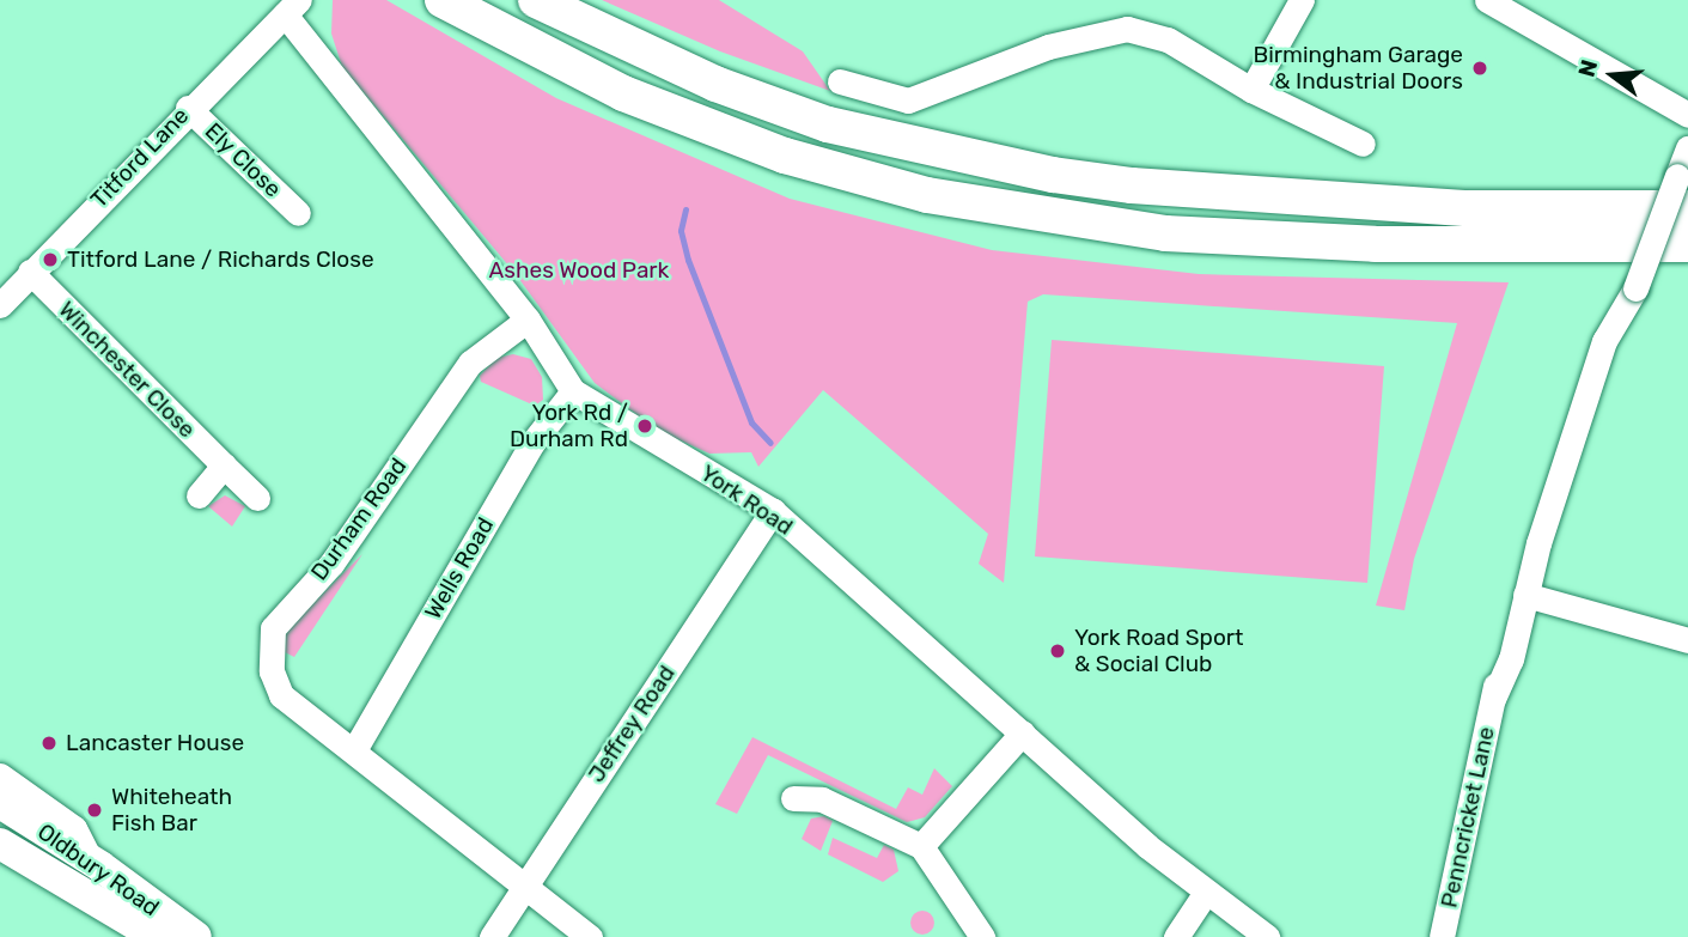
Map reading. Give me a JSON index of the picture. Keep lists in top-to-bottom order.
{
  "streets": {
    "main road": ["Oldbury Road"],
    "street": [
      "Titford Lane",
      "Ely Close",
      "Winchester Close",
      "York Road",
      "Durham Road",
      "Wells Road",
      "Jeffrey Road",
      "Penncricket Lane"
    ]
  },
  "crossings": [
    ["Titford Lane", "Ely Close"],
    ["Titford Lane", "Winchester Close"],
    ["Titford Lane", "York Road"],
    ["York Road", "Durham Road"],
    ["York Road", "Wells Road"],
    ["York Road", "Jeffrey Road"],
    ["Durham Road", "Wells Road"],
    ["Durham Road", "Jeffrey Road"]
  ],
  "parks": ["Ashes Wood Park"],
  "places": [
    "Birmingham Garage & Industrial Doors",
    "Titford Lane / Richards Close",
    "York Rd / Durham Rd",
    "York Road Sport & Social Club",
    "Lancaster House",
    "Whiteheath Fish Bar"
  ],
  "north": "left"
}
